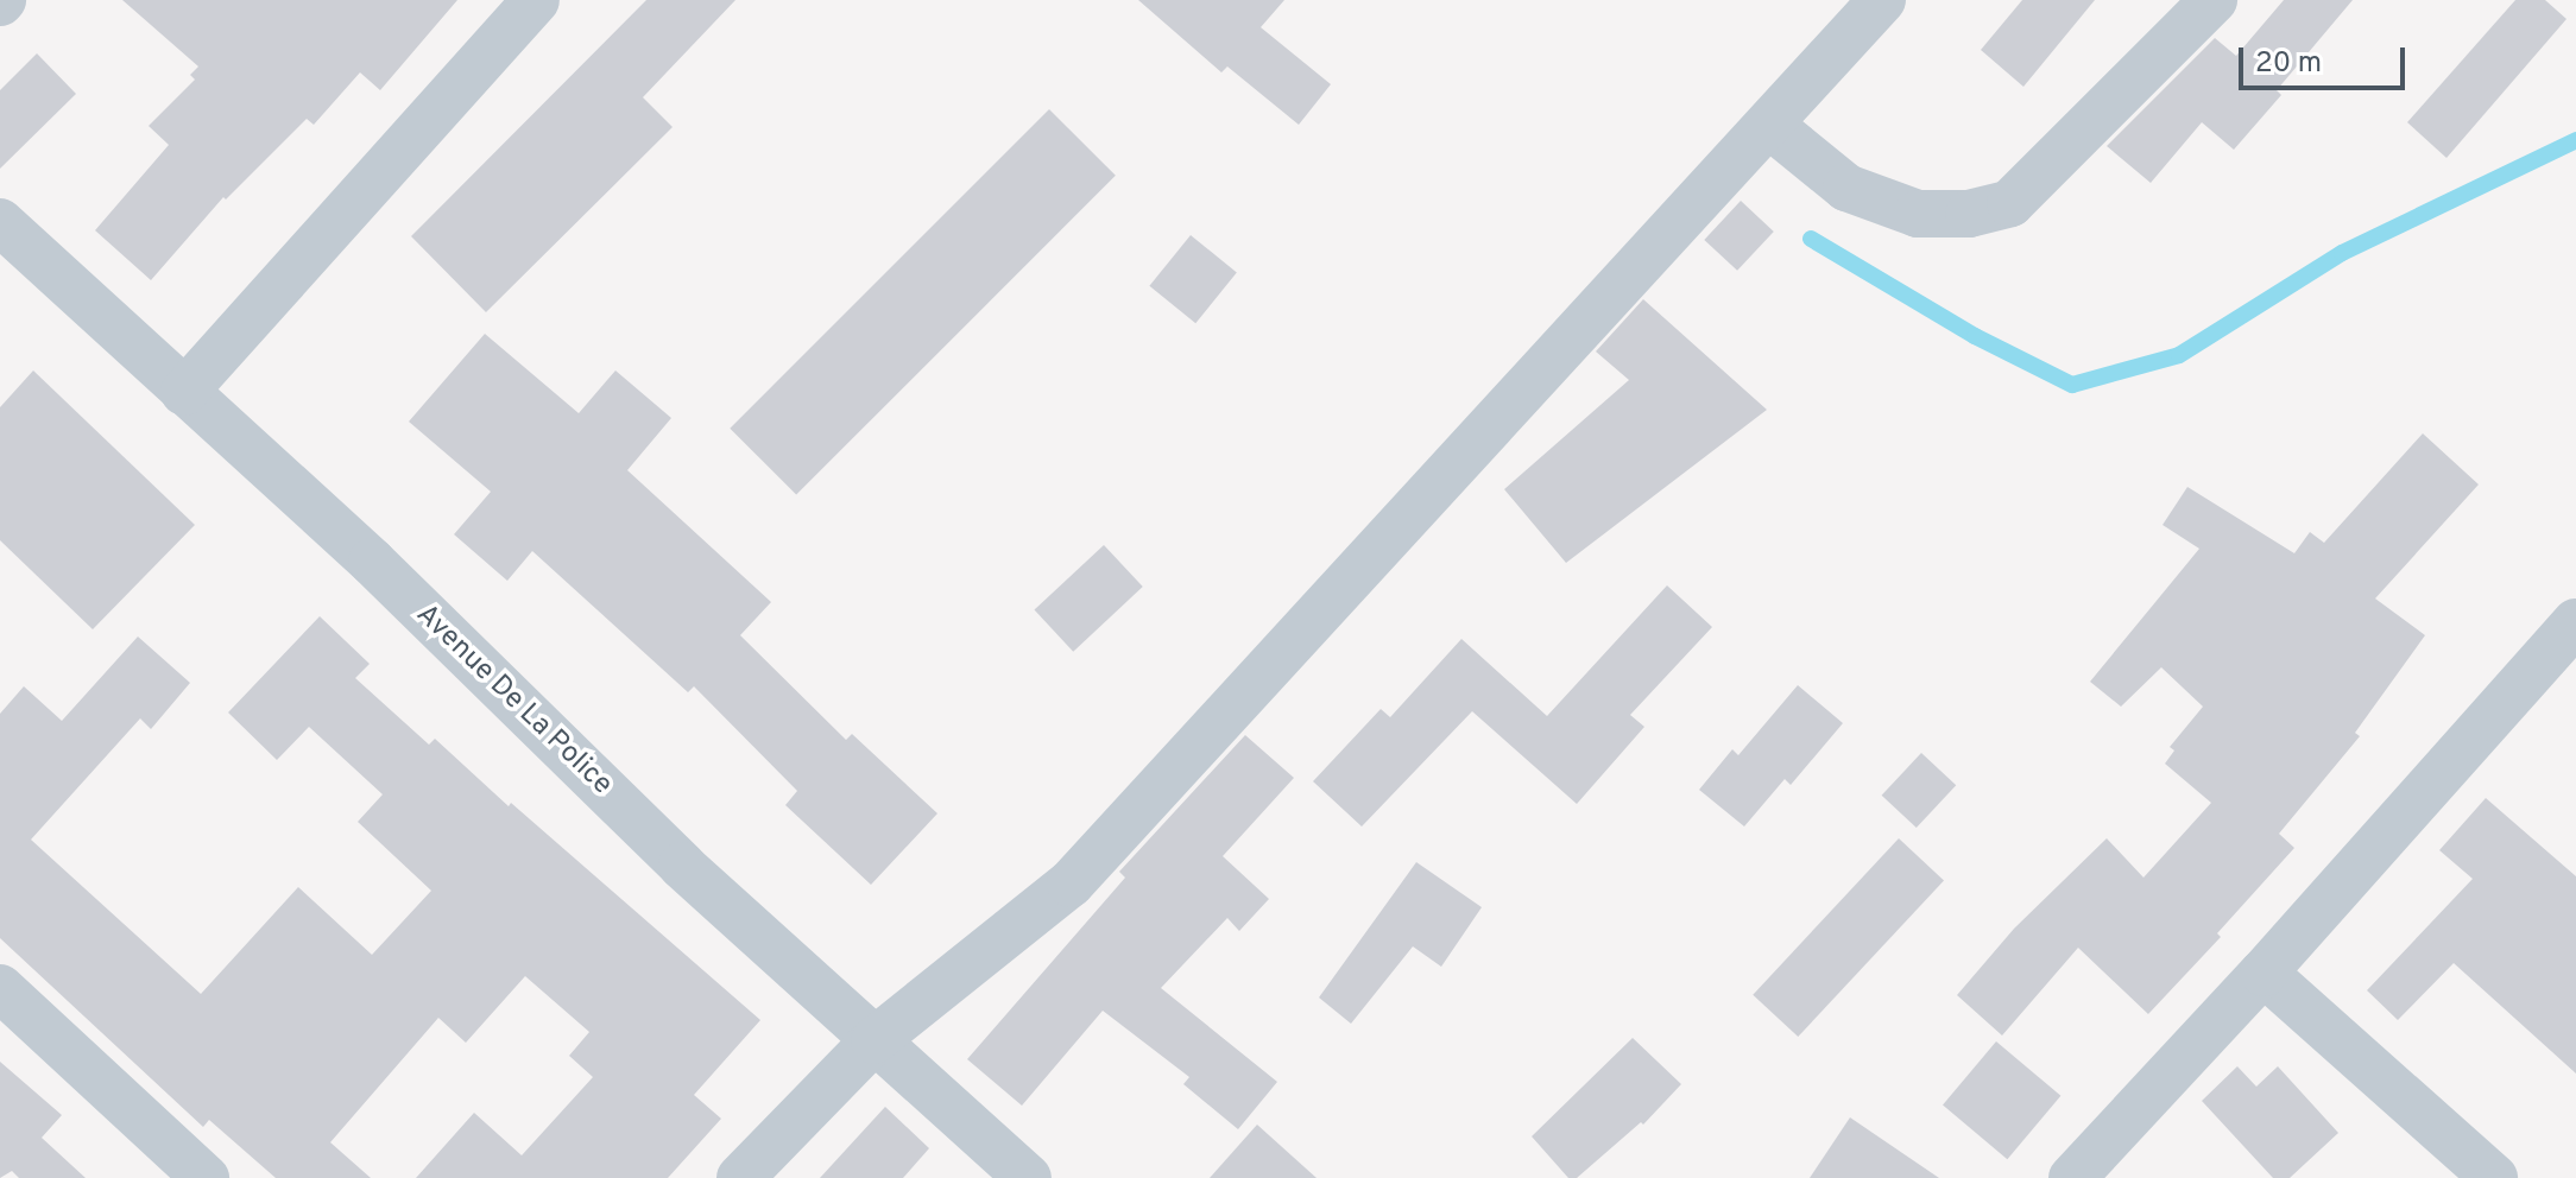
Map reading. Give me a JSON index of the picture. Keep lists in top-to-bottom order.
{
  "streets": {
    "street": ["Avenue De La Police"]
  },
  "scale_bar": "20 m"
}
